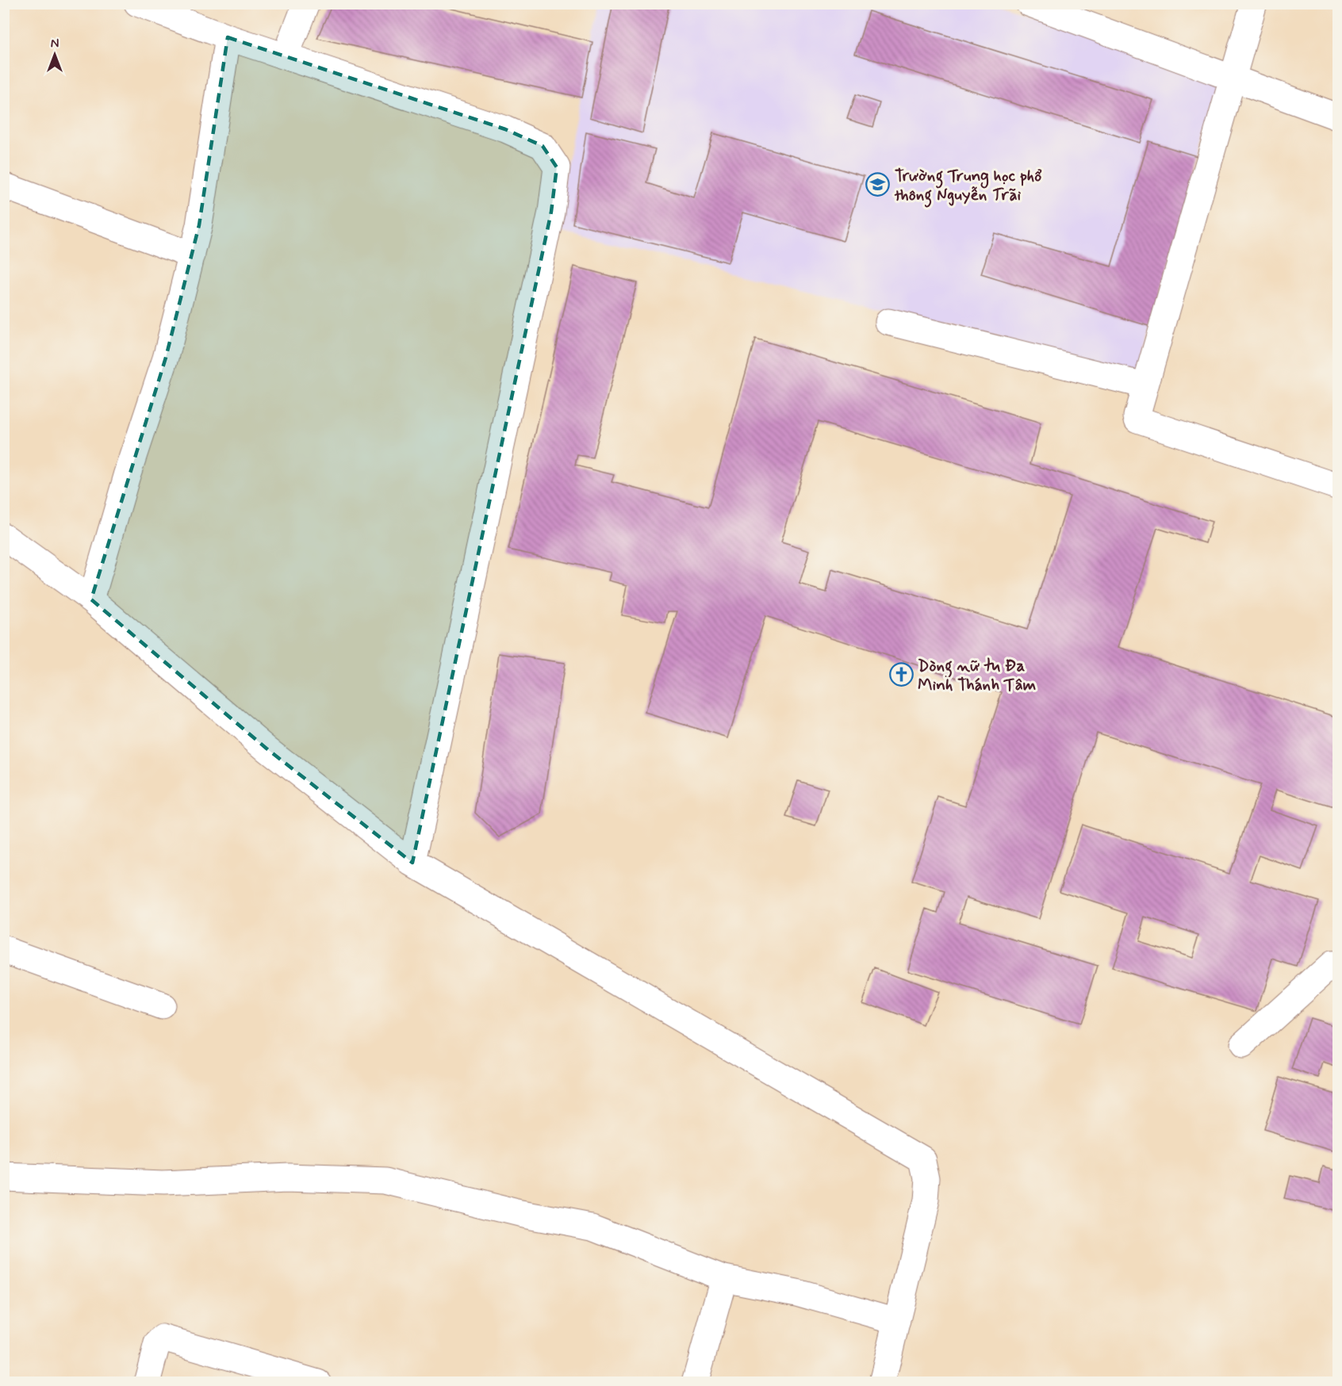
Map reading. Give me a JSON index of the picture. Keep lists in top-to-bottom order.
{
  "places": {
    "school or university": ["Trường Trung học phổ thông Nguyễn Trãi"],
    "church": ["Dòng nữ tu Đa Minh Thánh Tâm"]
  },
  "north": "top"
}
